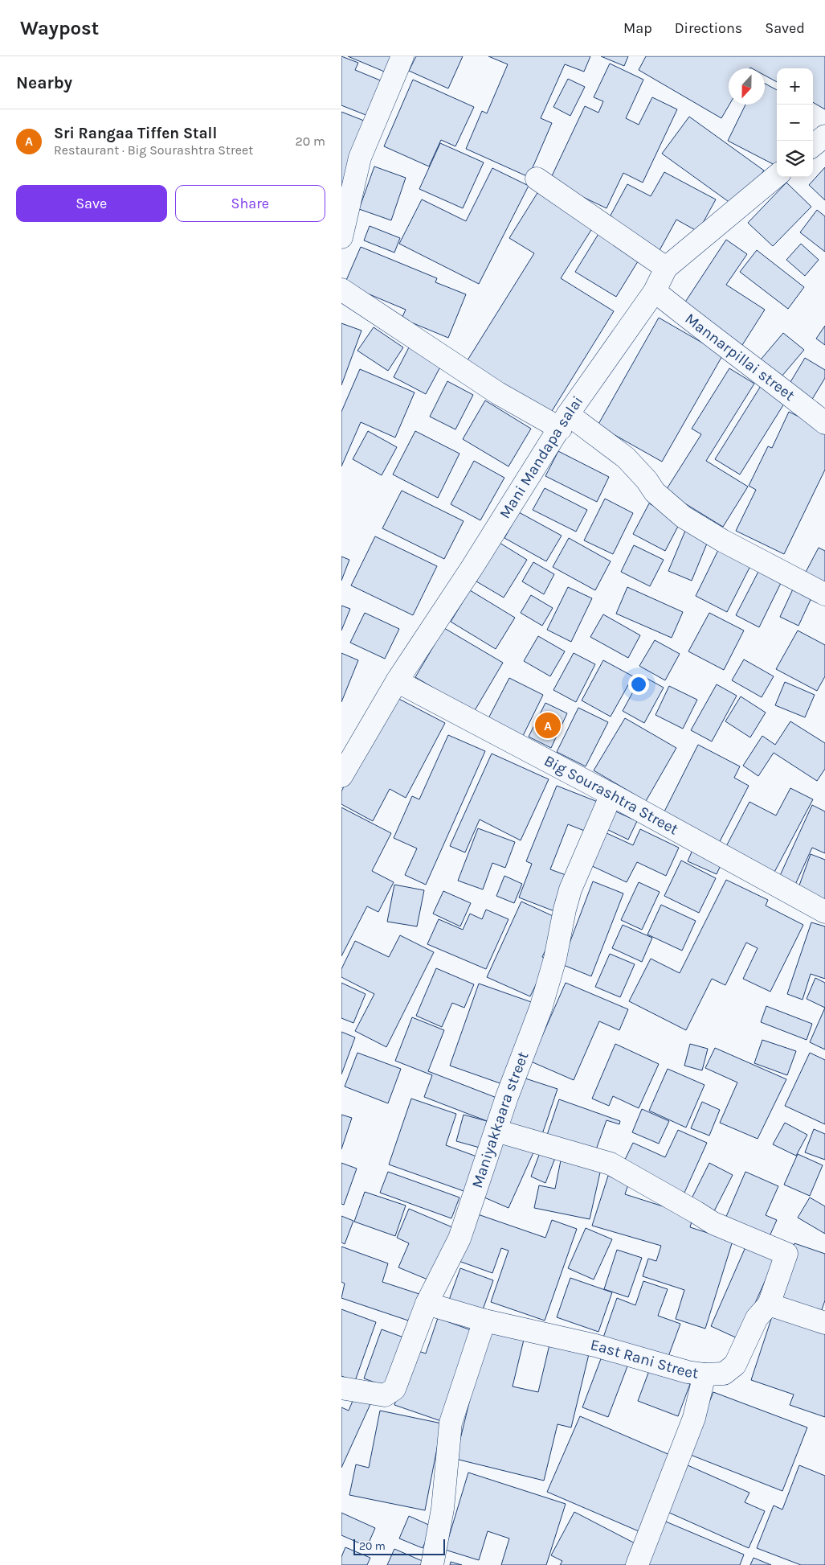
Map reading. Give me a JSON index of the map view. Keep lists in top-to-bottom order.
{
  "streets": {
    "street": [
      "Mannarpillai street",
      "Mani Mandapa salai",
      "Big Sourashtra Street",
      "Maniyakkaara street",
      "East Rani Street"
    ]
  },
  "crossings": [
    ["Mannarpillai street", "Mani Mandapa salai"],
    ["Mani Mandapa salai", "Big Sourashtra Street"],
    ["Big Sourashtra Street", "Maniyakkaara street"],
    ["Maniyakkaara street", "East Rani Street"]
  ],
  "scale_bar": "20 m",
  "north": "bottom",
  "page": {
    "header": "Waypost",
    "nav": ["Map", "Directions", "Saved"],
    "heading": "Nearby",
    "map_buttons": ["+", "−"],
    "list": [
      {
        "mark": "A",
        "name": "Sri Rangaa Tiffen Stall",
        "note": "Restaurant · Big Sourashtra Street",
        "value": "20 m"
      }
    ],
    "buttons": ["Save", "Share"],
    "pins": "A",
    "scale": "20 m"
  }
}
